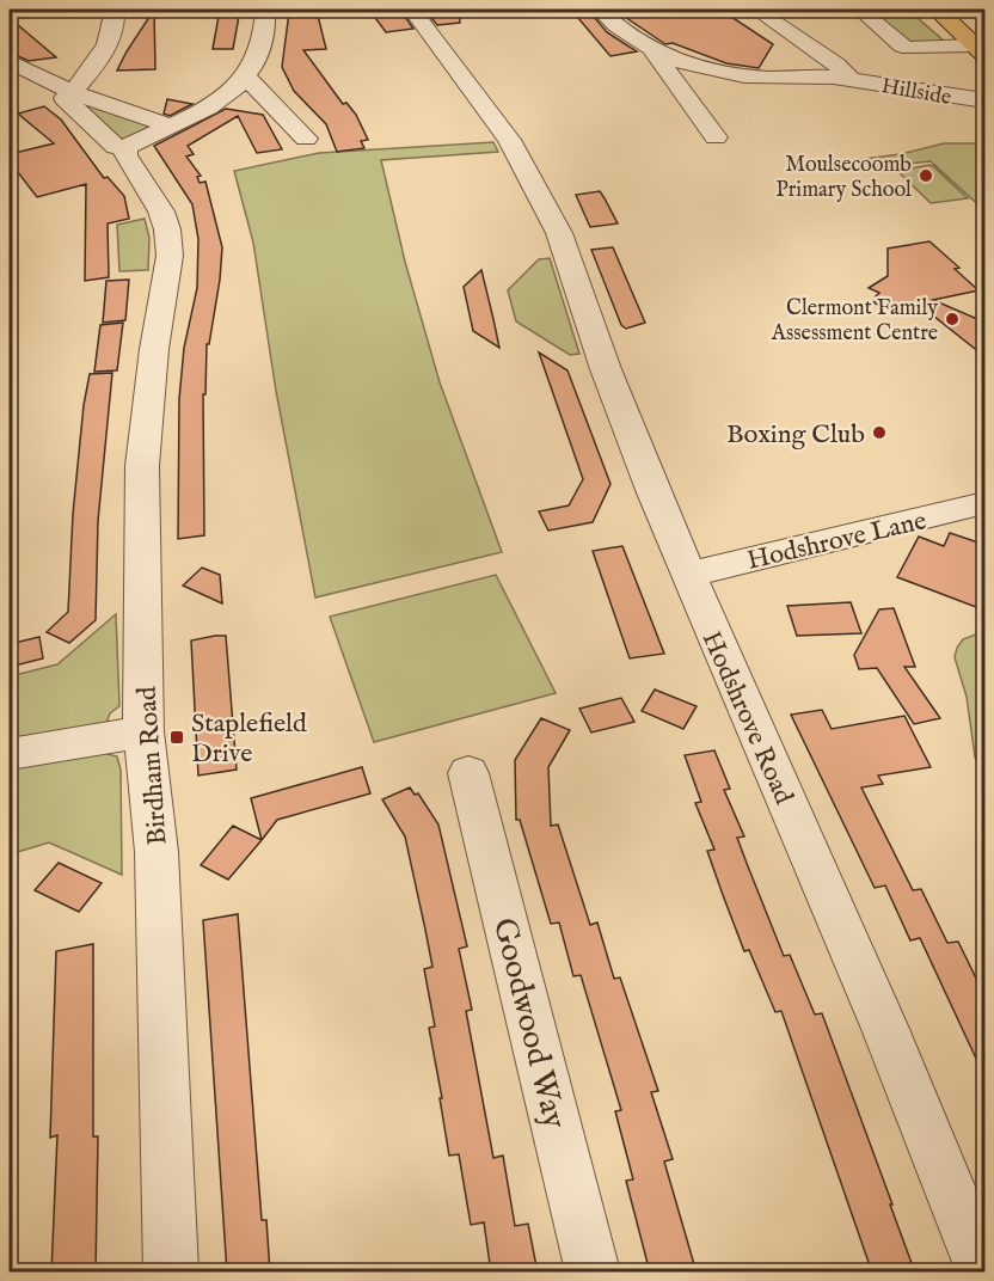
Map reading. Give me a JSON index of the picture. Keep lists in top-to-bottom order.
{
  "streets": {
    "street": [
      "Hillside",
      "Hodshrove Lane",
      "Hodshrove Road",
      "Birdham Road",
      "Goodwood Way"
    ]
  },
  "crossings": [
    ["Hodshrove Lane", "Hodshrove Road"]
  ],
  "places": {
    "other": ["Moulsecoomb Primary School", "Clermont Family Assessment Centre", "Boxing Club"],
    "transit": ["Staplefield Drive"]
  }
}
